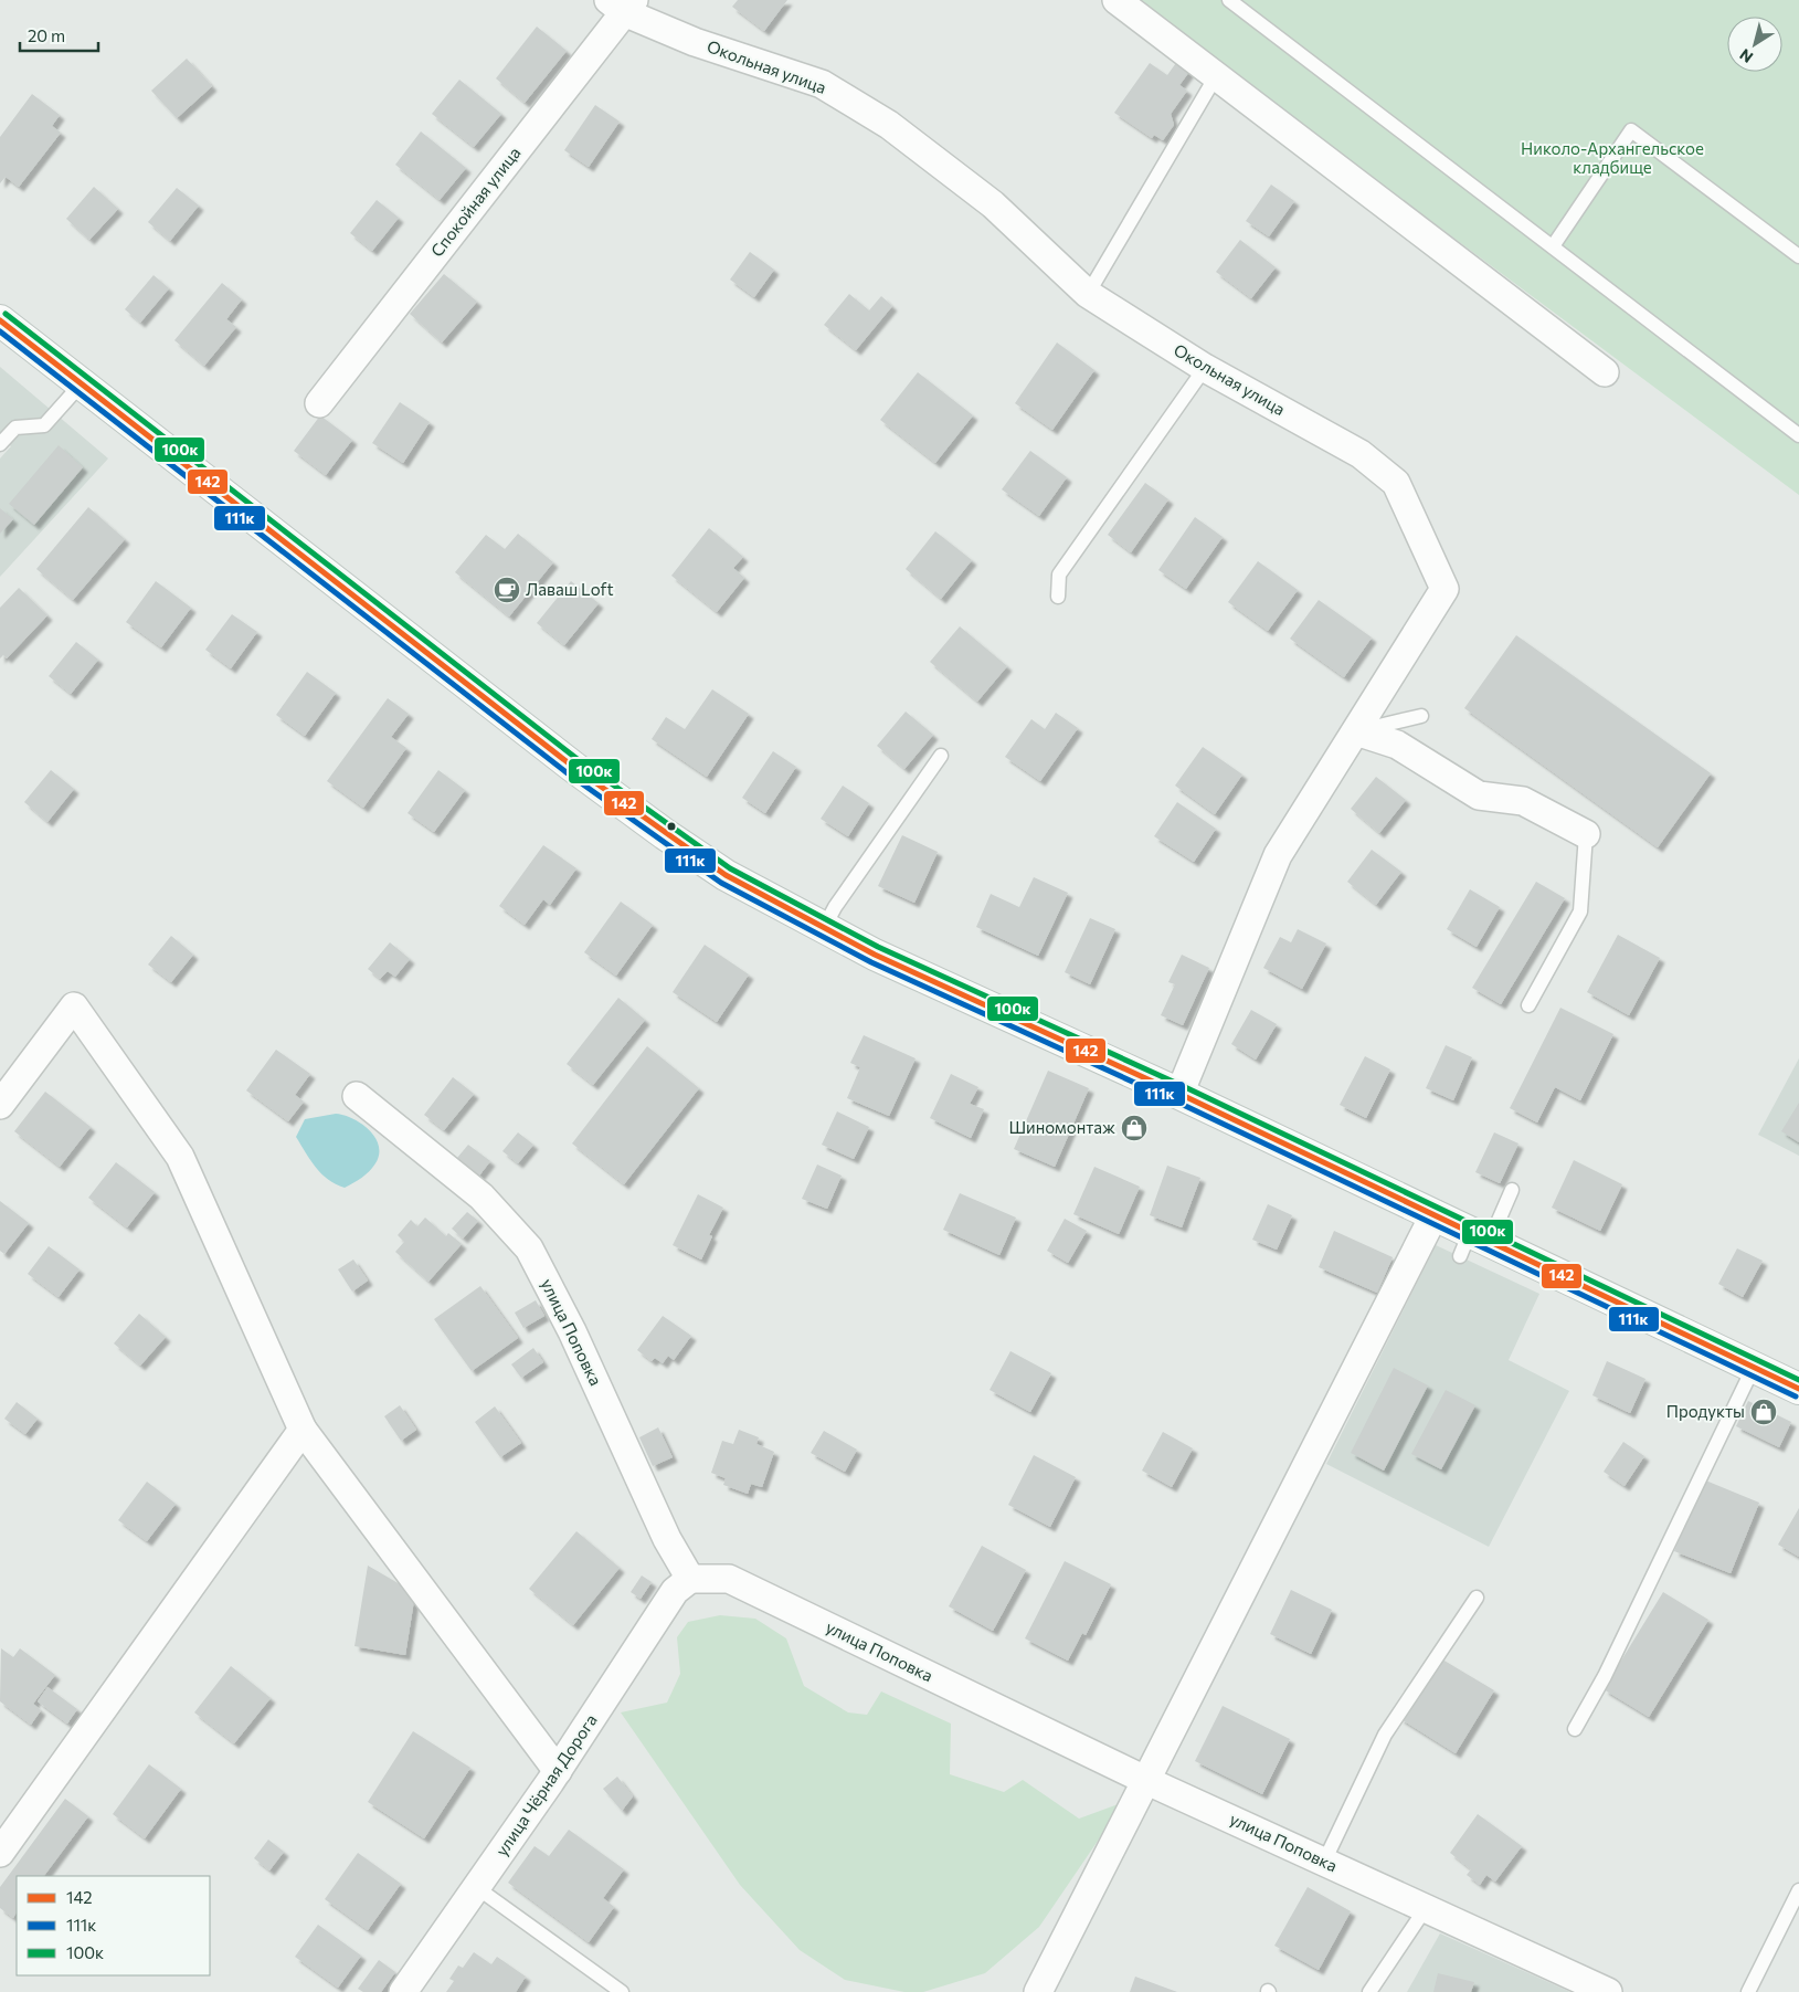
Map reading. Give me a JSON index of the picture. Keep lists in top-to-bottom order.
{
  "streets": {
    "street": [
      "Окольная улица",
      "Спокойная улица",
      "улица Поповка",
      "улица Чёрная Дорога"
    ]
  },
  "crossings": [
    ["Окольная улица", "Спокойная улица"],
    ["улица Поповка", "улица Чёрная Дорога"]
  ],
  "parks": ["Николо-Архангельское кладбище"],
  "places": {
    "cafe": ["Лаваш Loft"],
    "shop": ["Шиномонтаж", "Продукты"]
  },
  "lines": ["transit line 100к", "transit line 142", "transit line 111к"],
  "legend": ["142", "111к", "100к"],
  "scale_bar": "20 m",
  "north": "bottom left"
}
